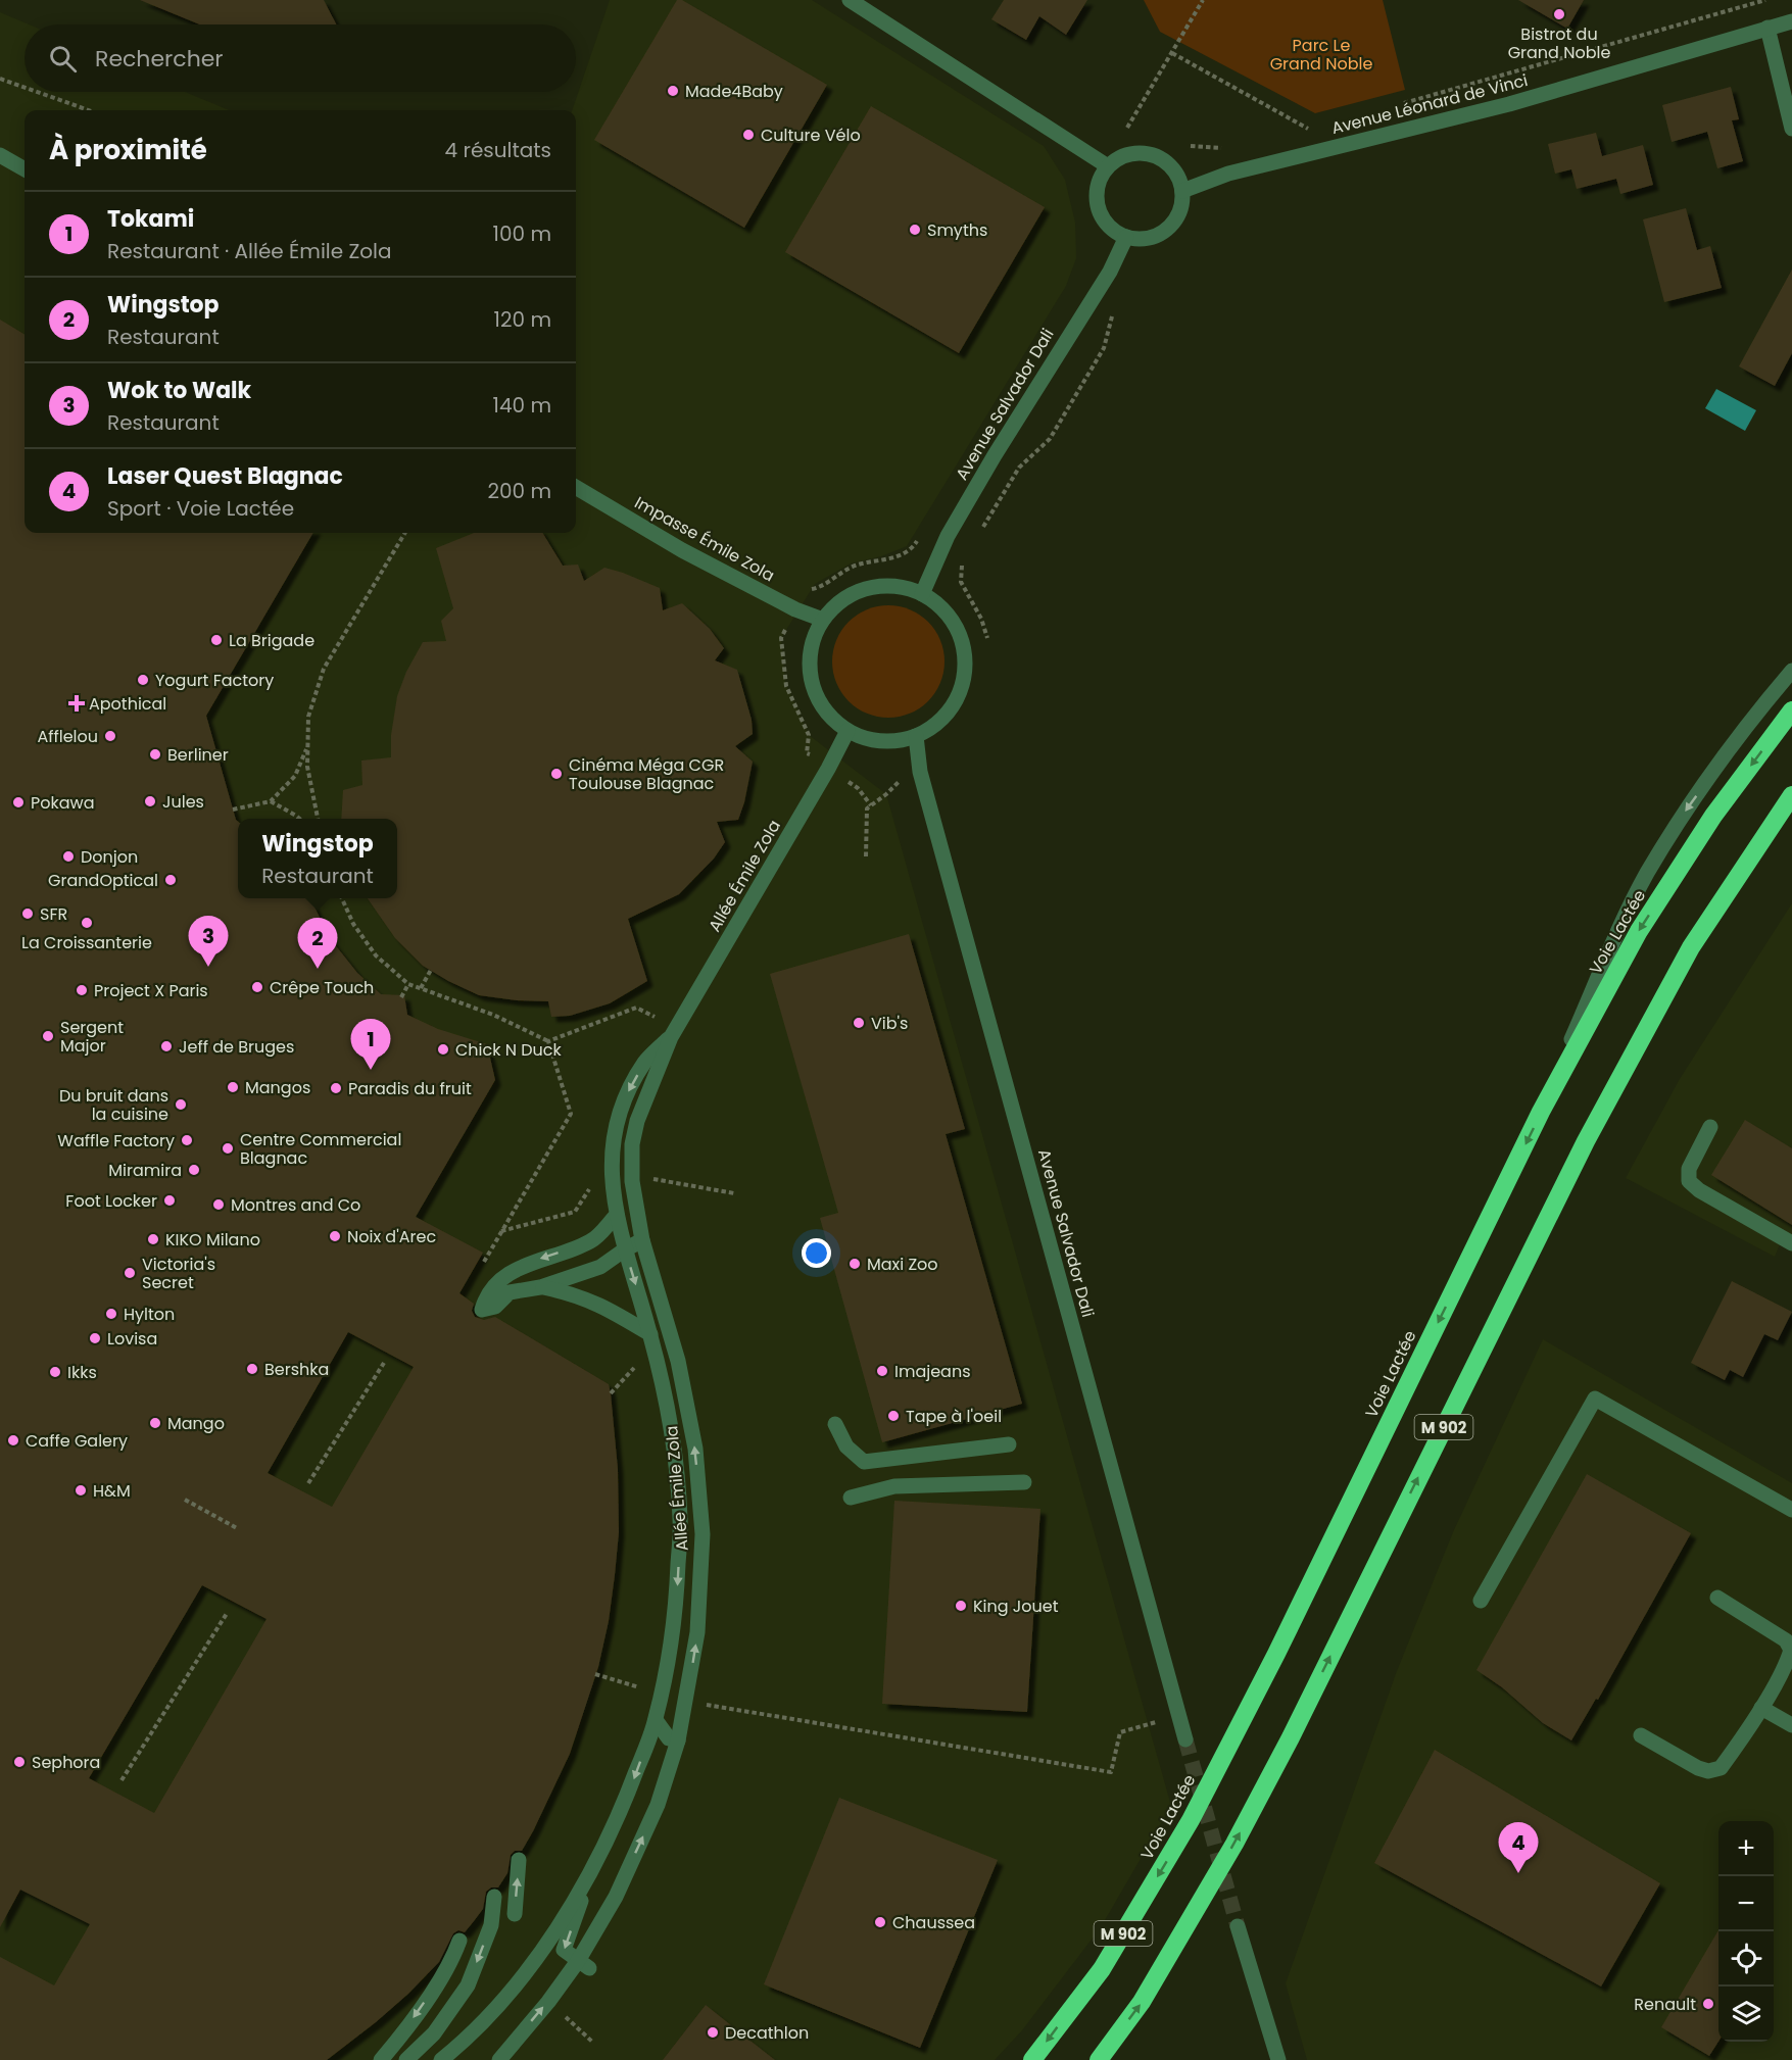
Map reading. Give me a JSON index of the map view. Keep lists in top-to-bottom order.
{
  "streets": {
    "highway": ["Voie Lactée", "M 902"],
    "street": [
      "Avenue Léonard de Vinci",
      "Avenue Salvador Dali",
      "Impasse Émile Zola",
      "Allée Émile Zola"
    ]
  },
  "crossings": [
    ["Avenue Léonard de Vinci", "Avenue Salvador Dali"],
    ["Avenue Salvador Dali", "Impasse Émile Zola"],
    ["Avenue Salvador Dali", "Allée Émile Zola"],
    ["Impasse Émile Zola", "Allée Émile Zola"]
  ],
  "parks": ["Parc Le Grand Noble"],
  "places": {
    "other": [
      "Bistrot du Grand Noble",
      "Made4Baby",
      "Culture Vélo",
      "Smyths",
      "La Brigade",
      "Yogurt Factory",
      "Afflelou",
      "Berliner",
      "Cinéma Méga CGR Toulouse Blagnac",
      "Jules",
      "Pokawa",
      "Donjon",
      "GrandOptical",
      "SFR",
      "La Croissanterie",
      "Crêpe Touch",
      "Project X Paris",
      "Vib's",
      "Sergent Major",
      "Jeff de Bruges",
      "Chick N Duck",
      "Mangos",
      "Paradis du fruit",
      "Du bruit dans la cuisine",
      "Waffle Factory",
      "Centre Commercial Blagnac",
      "Miramira",
      "Foot Locker",
      "Montres and Co",
      "Noix d'Arec",
      "KIKO Milano",
      "Maxi Zoo",
      "Victoria's Secret",
      "Hylton",
      "Lovisa",
      "Bershka",
      "Imajeans",
      "Ikks",
      "Tape à l'oeil",
      "Mango",
      "Caffe Galery",
      "H&M",
      "King Jouet",
      "Sephora",
      "Chaussea",
      "Renault",
      "Decathlon"
    ],
    "health": ["Apothical"]
  },
  "page": {
    "search": "Rechercher",
    "heading": ["À proximité", "4 résultats"],
    "list": [
      {
        "mark": "1",
        "name": "Tokami",
        "note": "Restaurant · Allée Émile Zola",
        "value": "100 m"
      },
      {
        "mark": "2",
        "name": "Wingstop",
        "note": "Restaurant",
        "value": "120 m"
      },
      {
        "mark": "3",
        "name": "Wok to Walk",
        "note": "Restaurant",
        "value": "140 m"
      },
      {
        "mark": "4",
        "name": "Laser Quest Blagnac",
        "note": "Sport · Voie Lactée",
        "value": "200 m"
      }
    ],
    "popup": ["Wingstop", "Restaurant"],
    "pins": [
      "3",
      "2",
      "1",
      "4"
    ],
    "map_buttons": ["+", "−"]
  }
}
